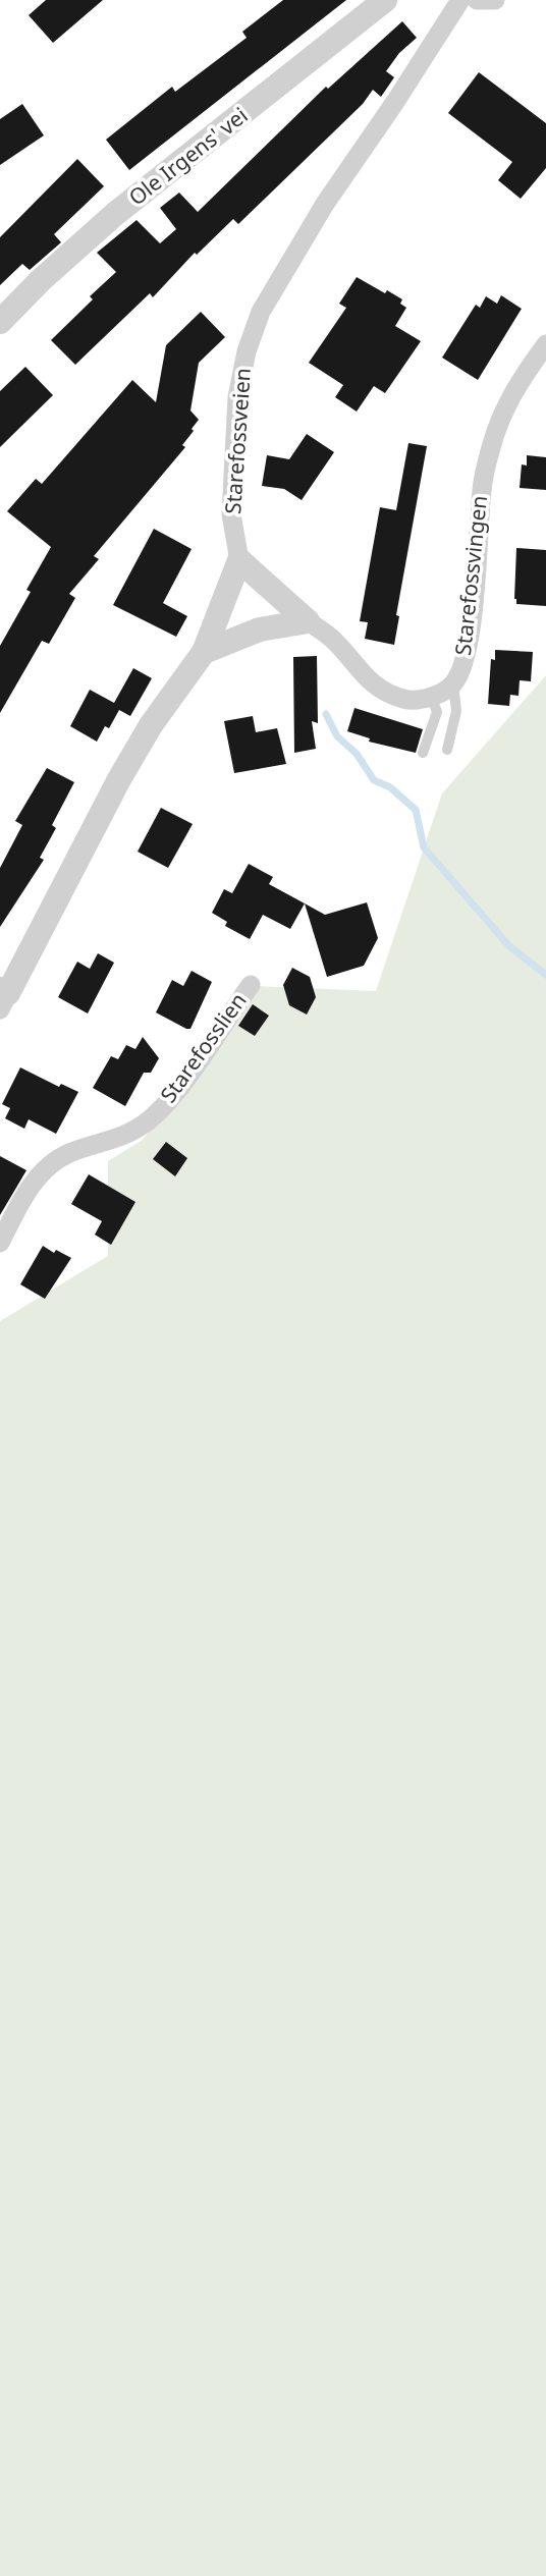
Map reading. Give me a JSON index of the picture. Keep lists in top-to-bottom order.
{
  "streets": {
    "street": [
      "Ole Irgens' vei",
      "Starefossveien",
      "Starefossvingen",
      "Starefosslien"
    ]
  },
  "crossings": [
    ["Starefossveien", "Starefossvingen"]
  ]
}
